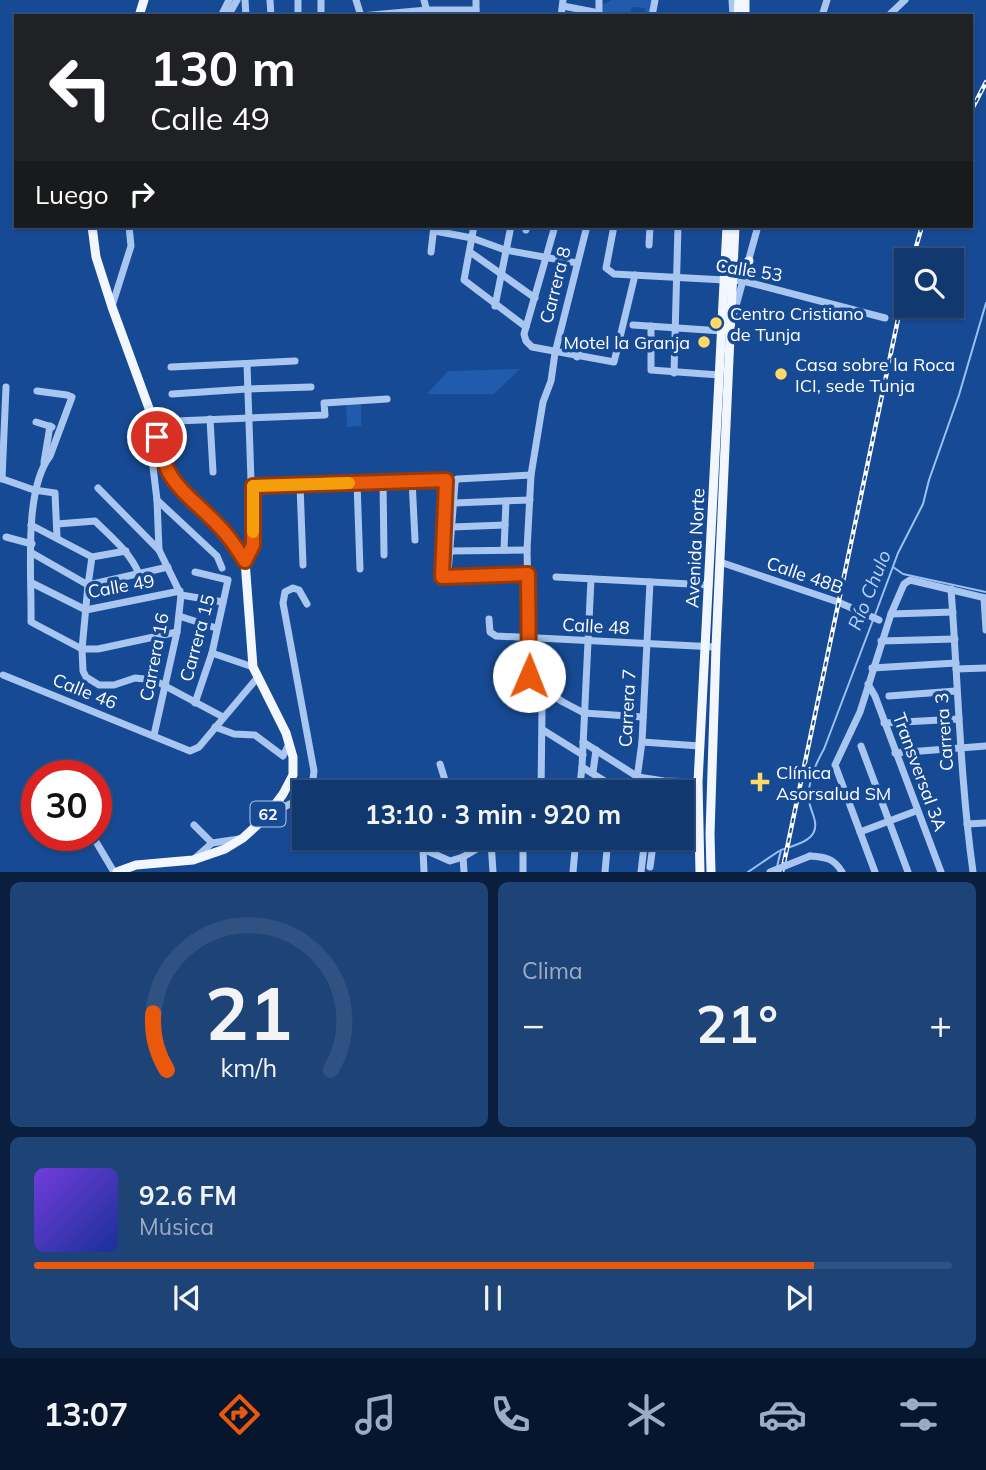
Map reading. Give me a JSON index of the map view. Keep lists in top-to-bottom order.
{
  "streets": {
    "main road": ["Avenida Norte", "62"],
    "street": [
      "Calle 53",
      "Carrera 8",
      "Calle 48B",
      "Calle 49",
      "Calle 48",
      "Carrera 15",
      "Carrera 16",
      "Calle 46",
      "Carrera 7",
      "Carrera 3",
      "Transversal 3A"
    ]
  },
  "crossings": [
    ["Calle 53", "Avenida Norte"],
    ["Carrera 8", "Calle 48"],
    ["Avenida Norte", "Calle 48B"],
    ["Avenida Norte", "Calle 48"],
    ["Calle 49", "Carrera 15"],
    ["Calle 49", "Carrera 16"],
    ["Calle 48", "Carrera 7"],
    ["Carrera 16", "Calle 46"]
  ],
  "water": ["Río Chulo"],
  "places": {
    "other": ["Centro Cristiano de Tunja", "Motel la Granja", "Casa sobre la Roca ICI, sede Tunja"],
    "health": ["Clínica Asorsalud SM"]
  },
  "page": {
    "turn": ["130 m", "Calle 49"],
    "then": "Luego",
    "limit": "30",
    "trip": "13:10 · 3 min · 920 m",
    "tile": "Clima",
    "heat": ["−", "21°", "+"],
    "song": ["92.6 FM", "Música"],
    "tabs": "13:07",
    "gauge": ["21", "km/h"]
  }
}
